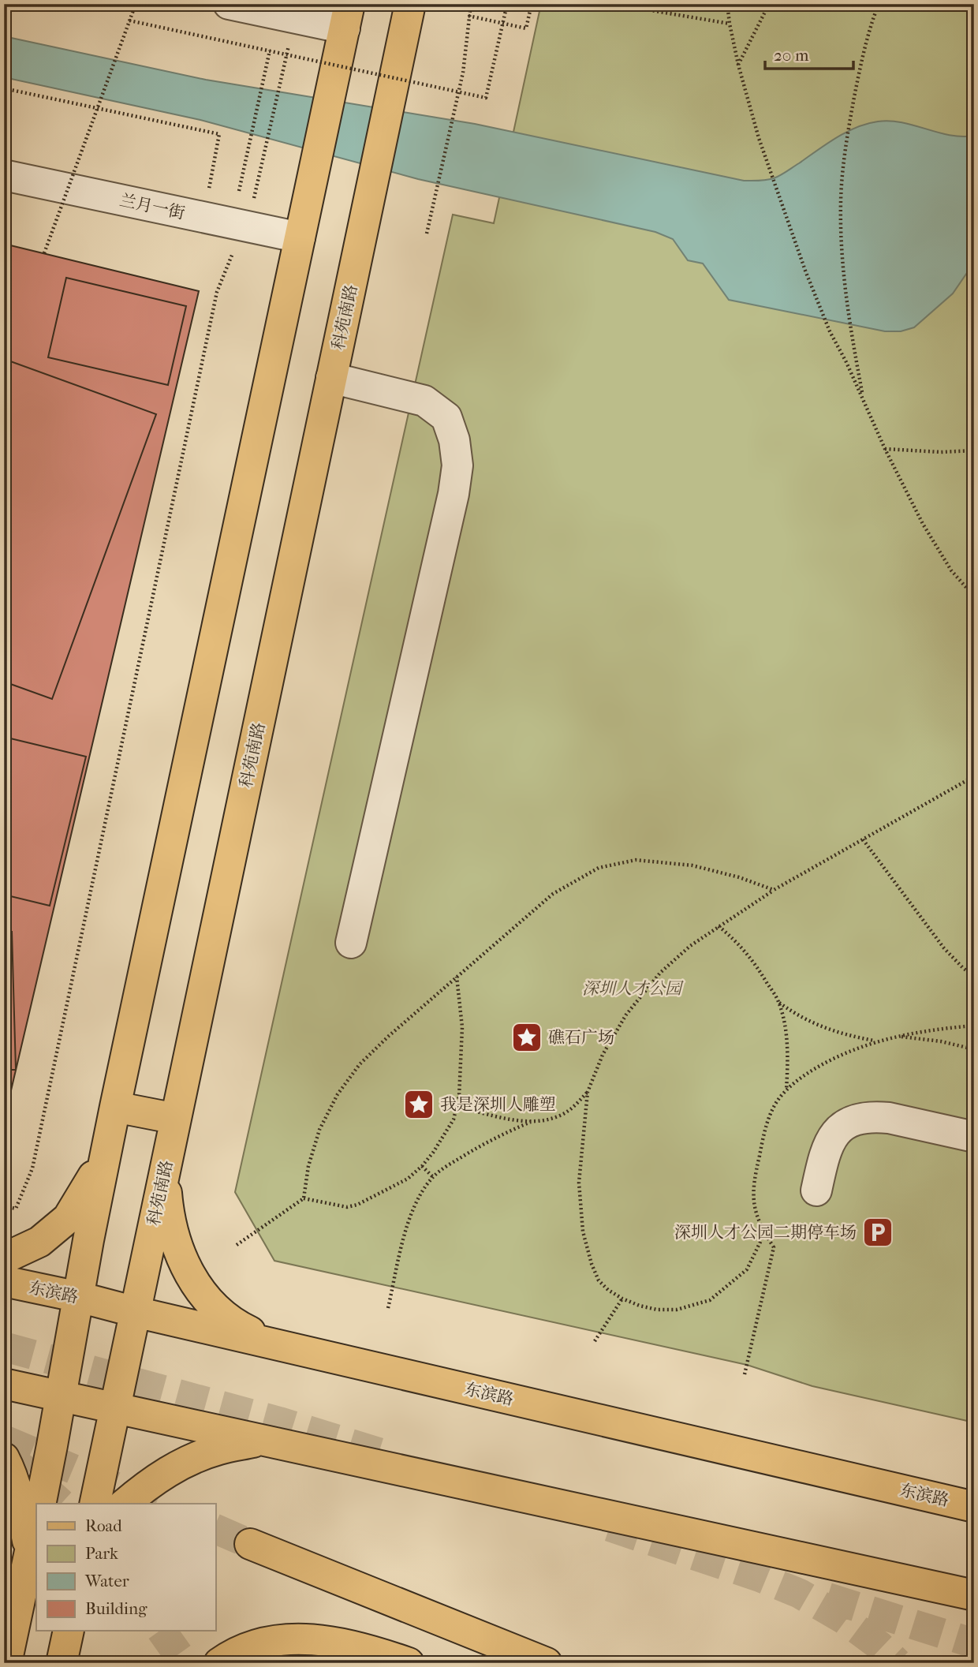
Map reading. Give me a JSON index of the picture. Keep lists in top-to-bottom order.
{
  "streets": {
    "main road": ["科苑南路", "东滨路"],
    "street": ["兰月一街"]
  },
  "crossings": [
    ["科苑南路", "东滨路"]
  ],
  "parks": ["深圳人才公园"],
  "places": {
    "place": ["礁石广场", "我是深圳人雕塑"],
    "parking": ["深圳人才公园二期停车场"]
  },
  "legend": [
    "Road",
    "Park",
    "Water",
    "Building"
  ],
  "scale_bar": "20 m"
}
